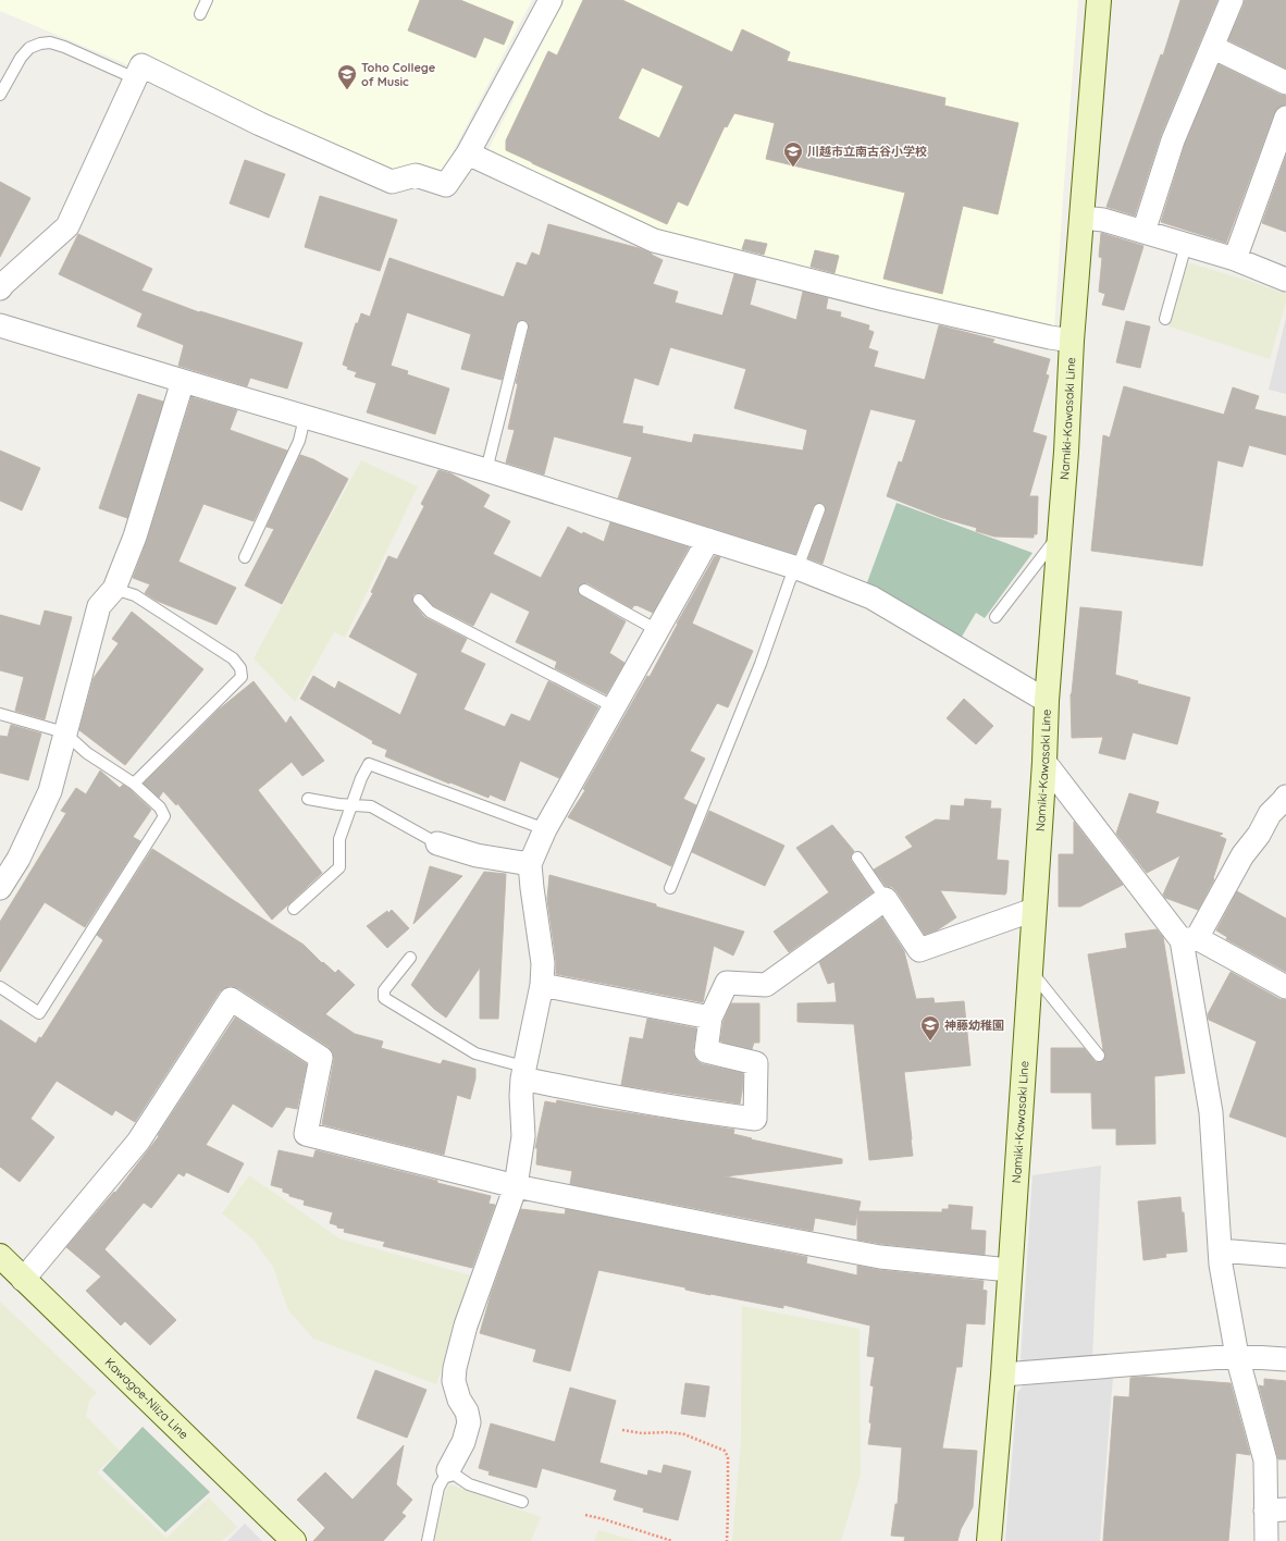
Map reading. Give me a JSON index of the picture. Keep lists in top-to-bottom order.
{
  "streets": {
    "main road": ["Namiki-Kawasaki Line", "Kawagoe-Niiza Line"]
  },
  "places": {
    "school or university": ["Toho College of Music", "川越市立南古谷小学校", "神藤幼稚園"]
  }
}
